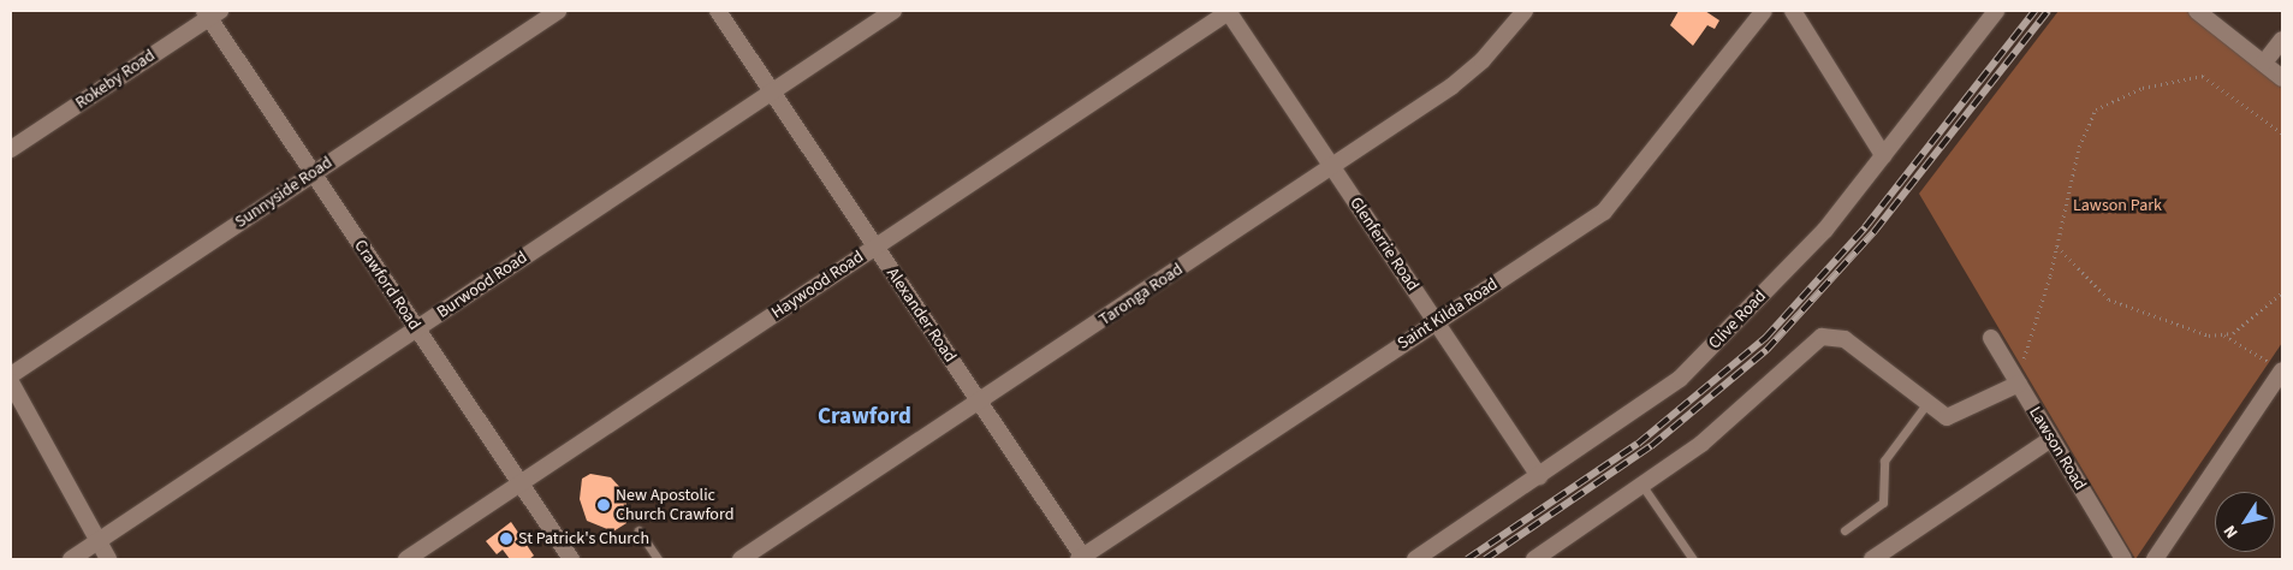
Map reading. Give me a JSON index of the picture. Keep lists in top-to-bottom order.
{
  "streets": {
    "street": [
      "Rokeby Road",
      "Sunnyside Road",
      "Glenferrie Road",
      "Crawford Road",
      "Burwood Road",
      "Haywood Road",
      "Taronga Road",
      "Saint Kilda Road",
      "Alexander Road",
      "Clive Road",
      "Lawson Road"
    ]
  },
  "crossings": [
    ["Rokeby Road", "Crawford Road"],
    ["Sunnyside Road", "Crawford Road"],
    ["Glenferrie Road", "Haywood Road"],
    ["Glenferrie Road", "Taronga Road"],
    ["Glenferrie Road", "Saint Kilda Road"],
    ["Glenferrie Road", "Clive Road"],
    ["Crawford Road", "Burwood Road"],
    ["Crawford Road", "Haywood Road"],
    ["Burwood Road", "Alexander Road"],
    ["Haywood Road", "Alexander Road"],
    ["Taronga Road", "Alexander Road"],
    ["Saint Kilda Road", "Alexander Road"]
  ],
  "districts": ["Crawford"],
  "parks": ["Lawson Park"],
  "places": ["New Apostolic Church Crawford", "St Patrick's Church"],
  "north": "bottom left"
}
